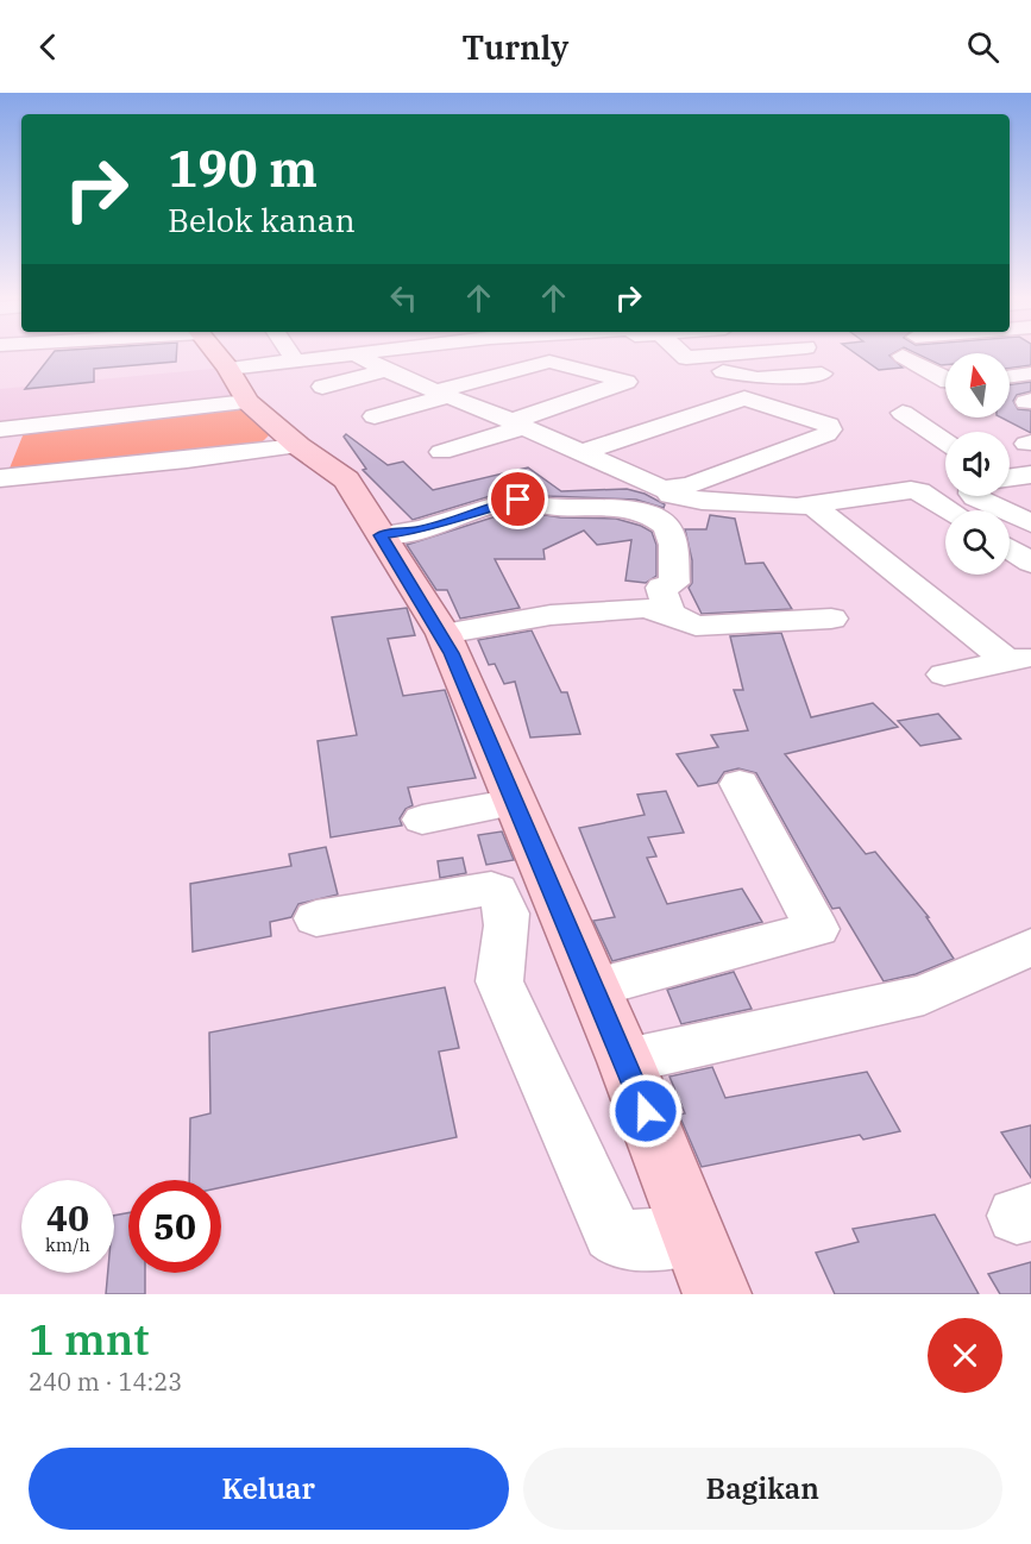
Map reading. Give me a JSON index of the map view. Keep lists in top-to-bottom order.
{
  "north": "top",
  "page": {
    "header": "Turnly",
    "turn": ["190 m", "Belok kanan"],
    "speed": "40 km/h",
    "limit": "50",
    "heading": ["1 mnt", "240 m · 14:23"],
    "buttons": ["Keluar", "Bagikan"]
  }
}
